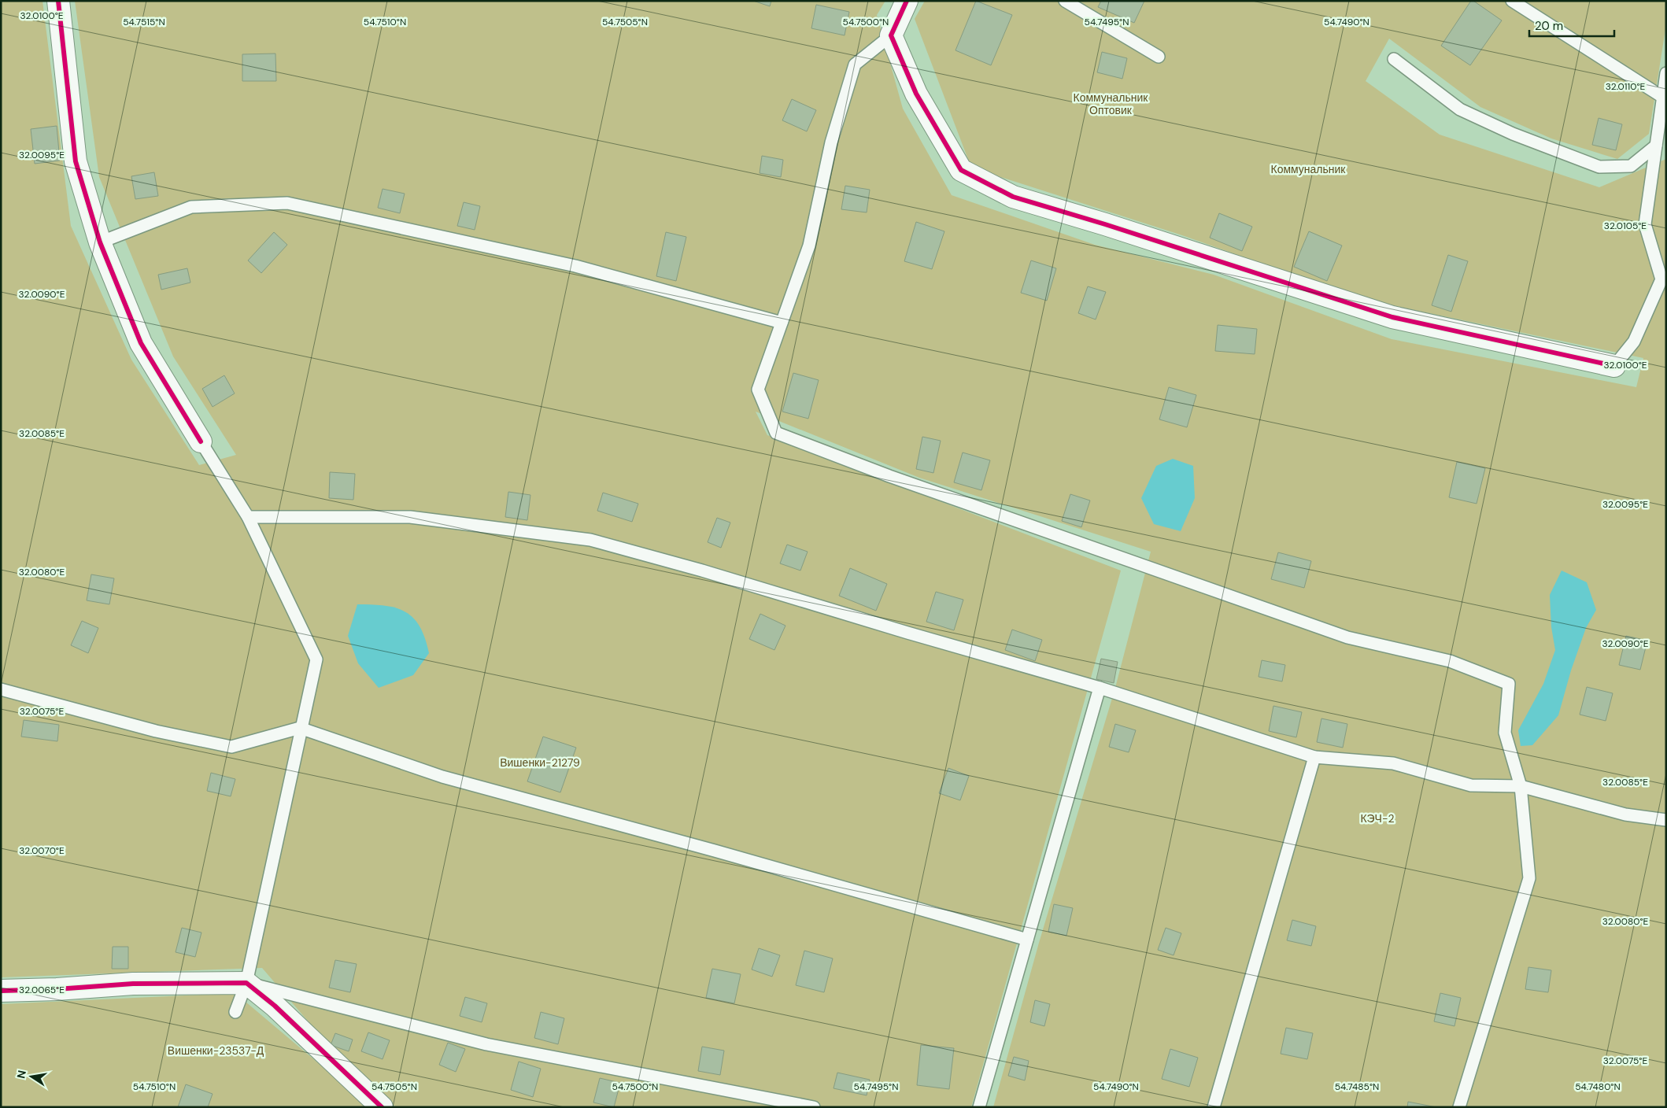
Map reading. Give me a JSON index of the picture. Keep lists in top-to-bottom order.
{
  "parks": [
    "Коммунальник Оптовик",
    "Коммунальник",
    "Вишенки-21279",
    "КЭЧ-2",
    "Вишенки-23537-Д"
  ],
  "scale_bar": "20 m",
  "north": "left",
  "coordinates": [
    "32.0100°E",
    "54.7515°N",
    "54.7510°N",
    "54.7505°N",
    "54.7500°N",
    "54.7495°N",
    "54.7490°N",
    "32.0110°E",
    "32.0095°E",
    "32.0105°E",
    "32.0090°E",
    "32.0085°E",
    "32.0080°E",
    "32.0075°E",
    "32.0070°E",
    "32.0065°E",
    "54.7485°N",
    "54.7480°N"
  ]
}
